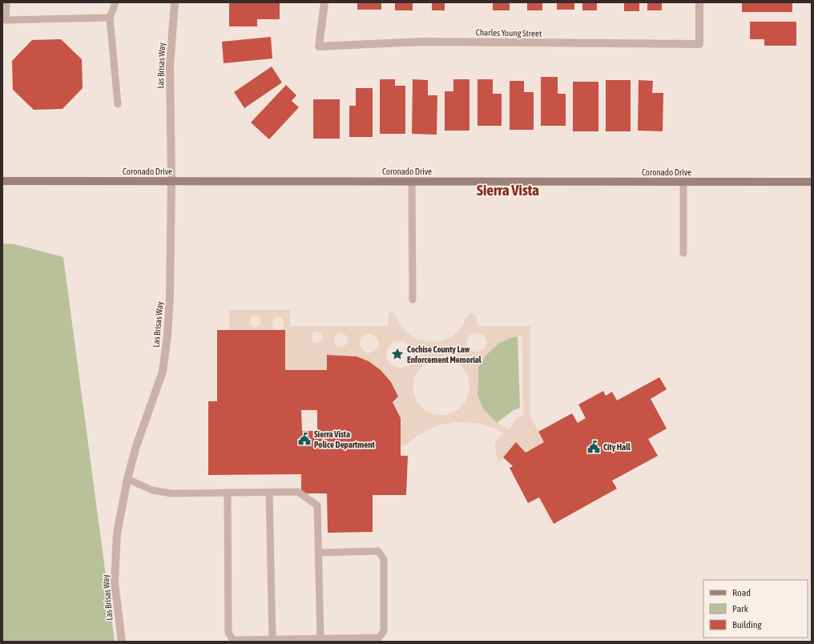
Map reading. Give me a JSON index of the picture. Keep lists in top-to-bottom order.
{
  "streets": {
    "street": ["Charles Young Street", "Las Brisas Way", "Coronado Drive"]
  },
  "crossings": [
    ["Las Brisas Way", "Coronado Drive"]
  ],
  "districts": ["Sierra Vista"],
  "places": {
    "place": ["Cochise County Law Enforcement Memorial"],
    "public building": ["Sierra Vista Police Department", "City Hall"]
  },
  "legend": ["Road", "Park", "Building"]
}
